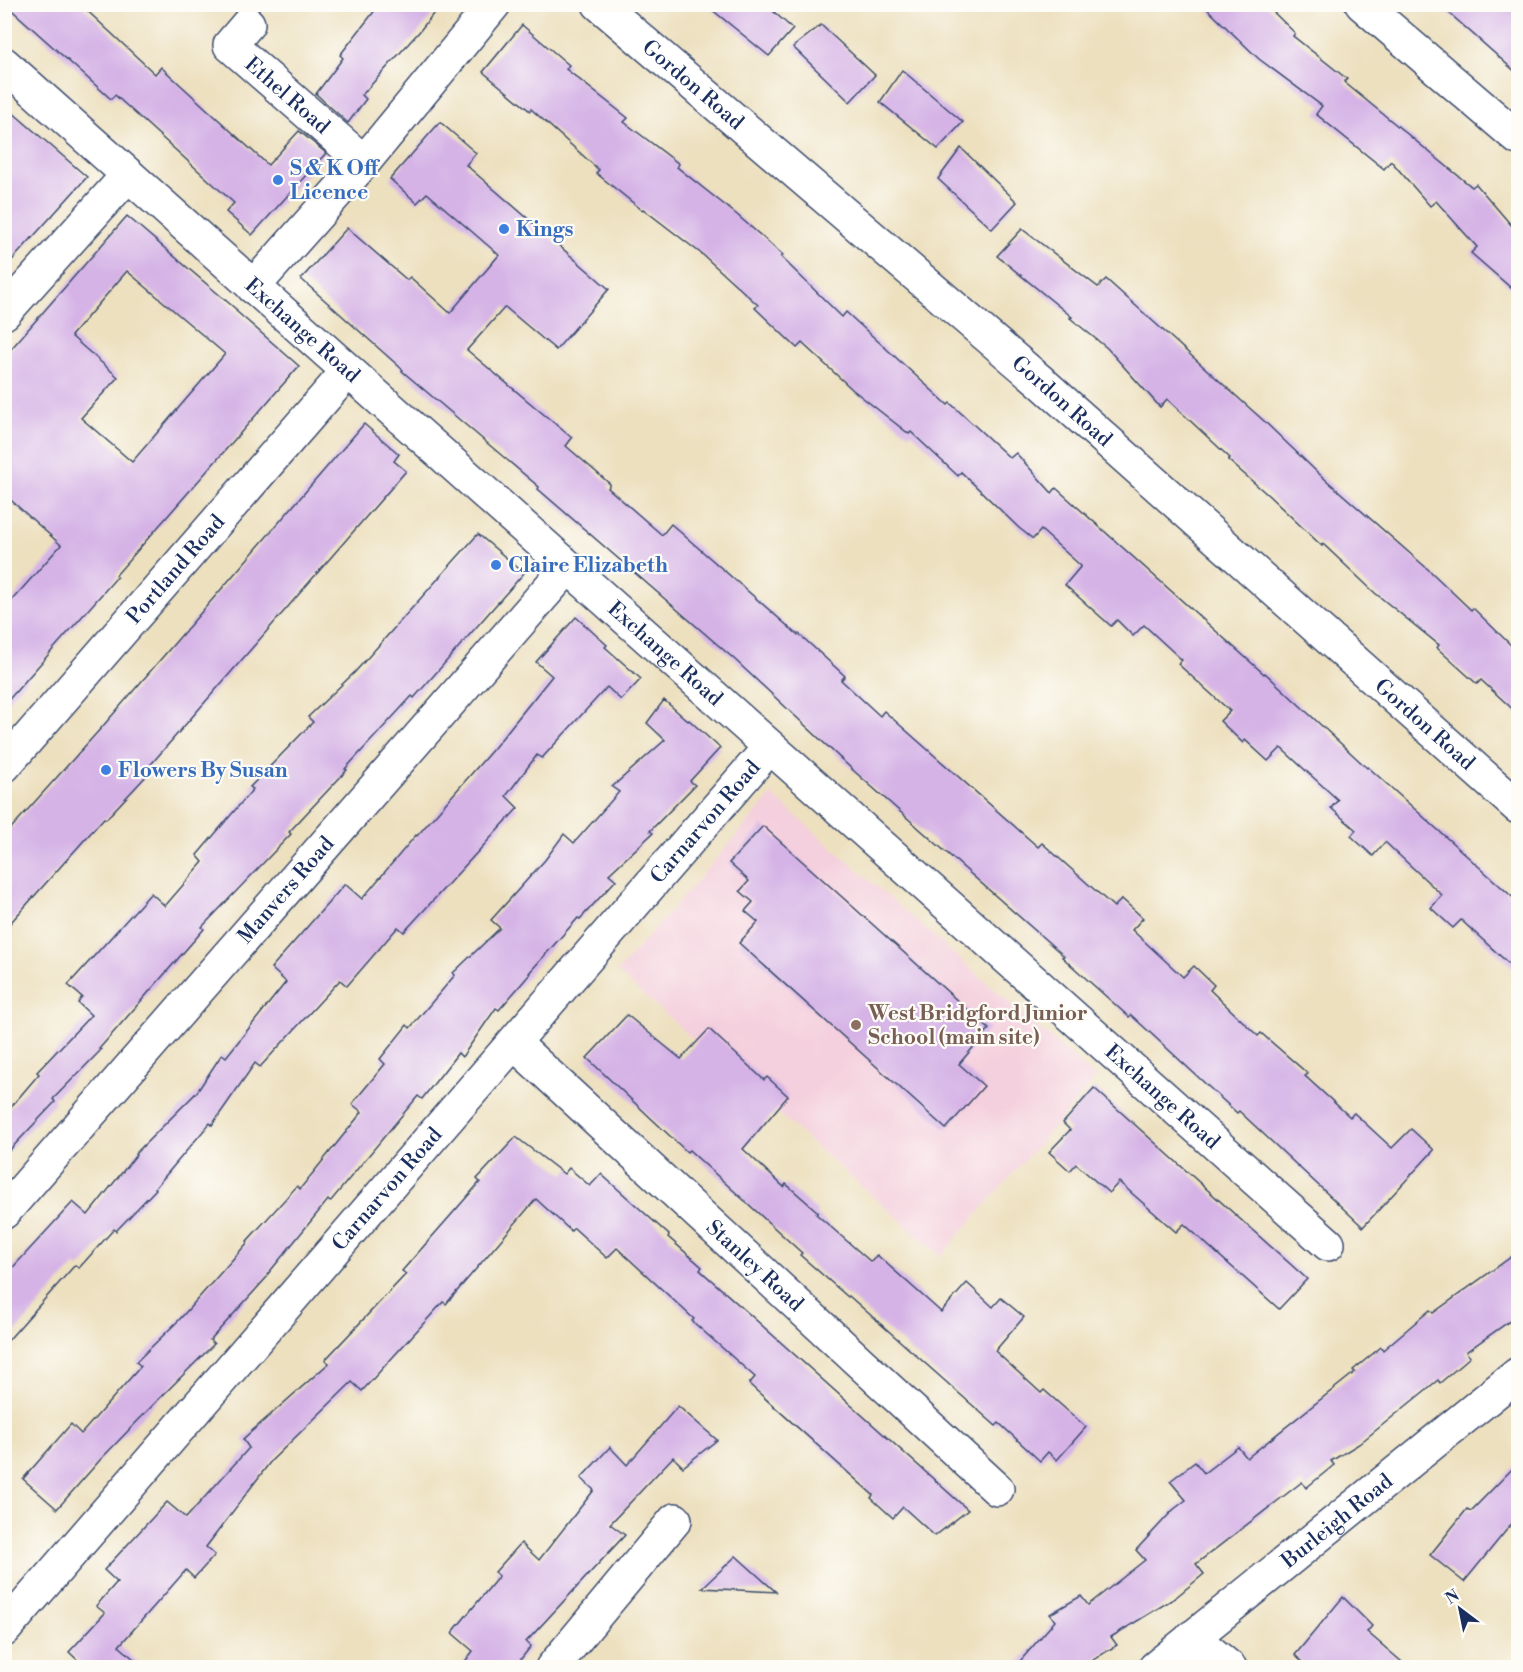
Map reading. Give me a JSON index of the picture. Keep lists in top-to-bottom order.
{
  "streets": {
    "street": [
      "Gordon Road",
      "Ethel Road",
      "Exchange Road",
      "Portland Road",
      "Carnarvon Road",
      "Manvers Road",
      "Stanley Road",
      "Burleigh Road"
    ]
  },
  "crossings": [
    ["Exchange Road", "Portland Road"],
    ["Exchange Road", "Carnarvon Road"],
    ["Exchange Road", "Manvers Road"],
    ["Carnarvon Road", "Stanley Road"]
  ],
  "places": [
    "S & K Off Licence",
    "Kings",
    "Claire Elizabeth",
    "Flowers By Susan",
    "West Bridgford Junior School (main site)"
  ],
  "north": "top left"
}
